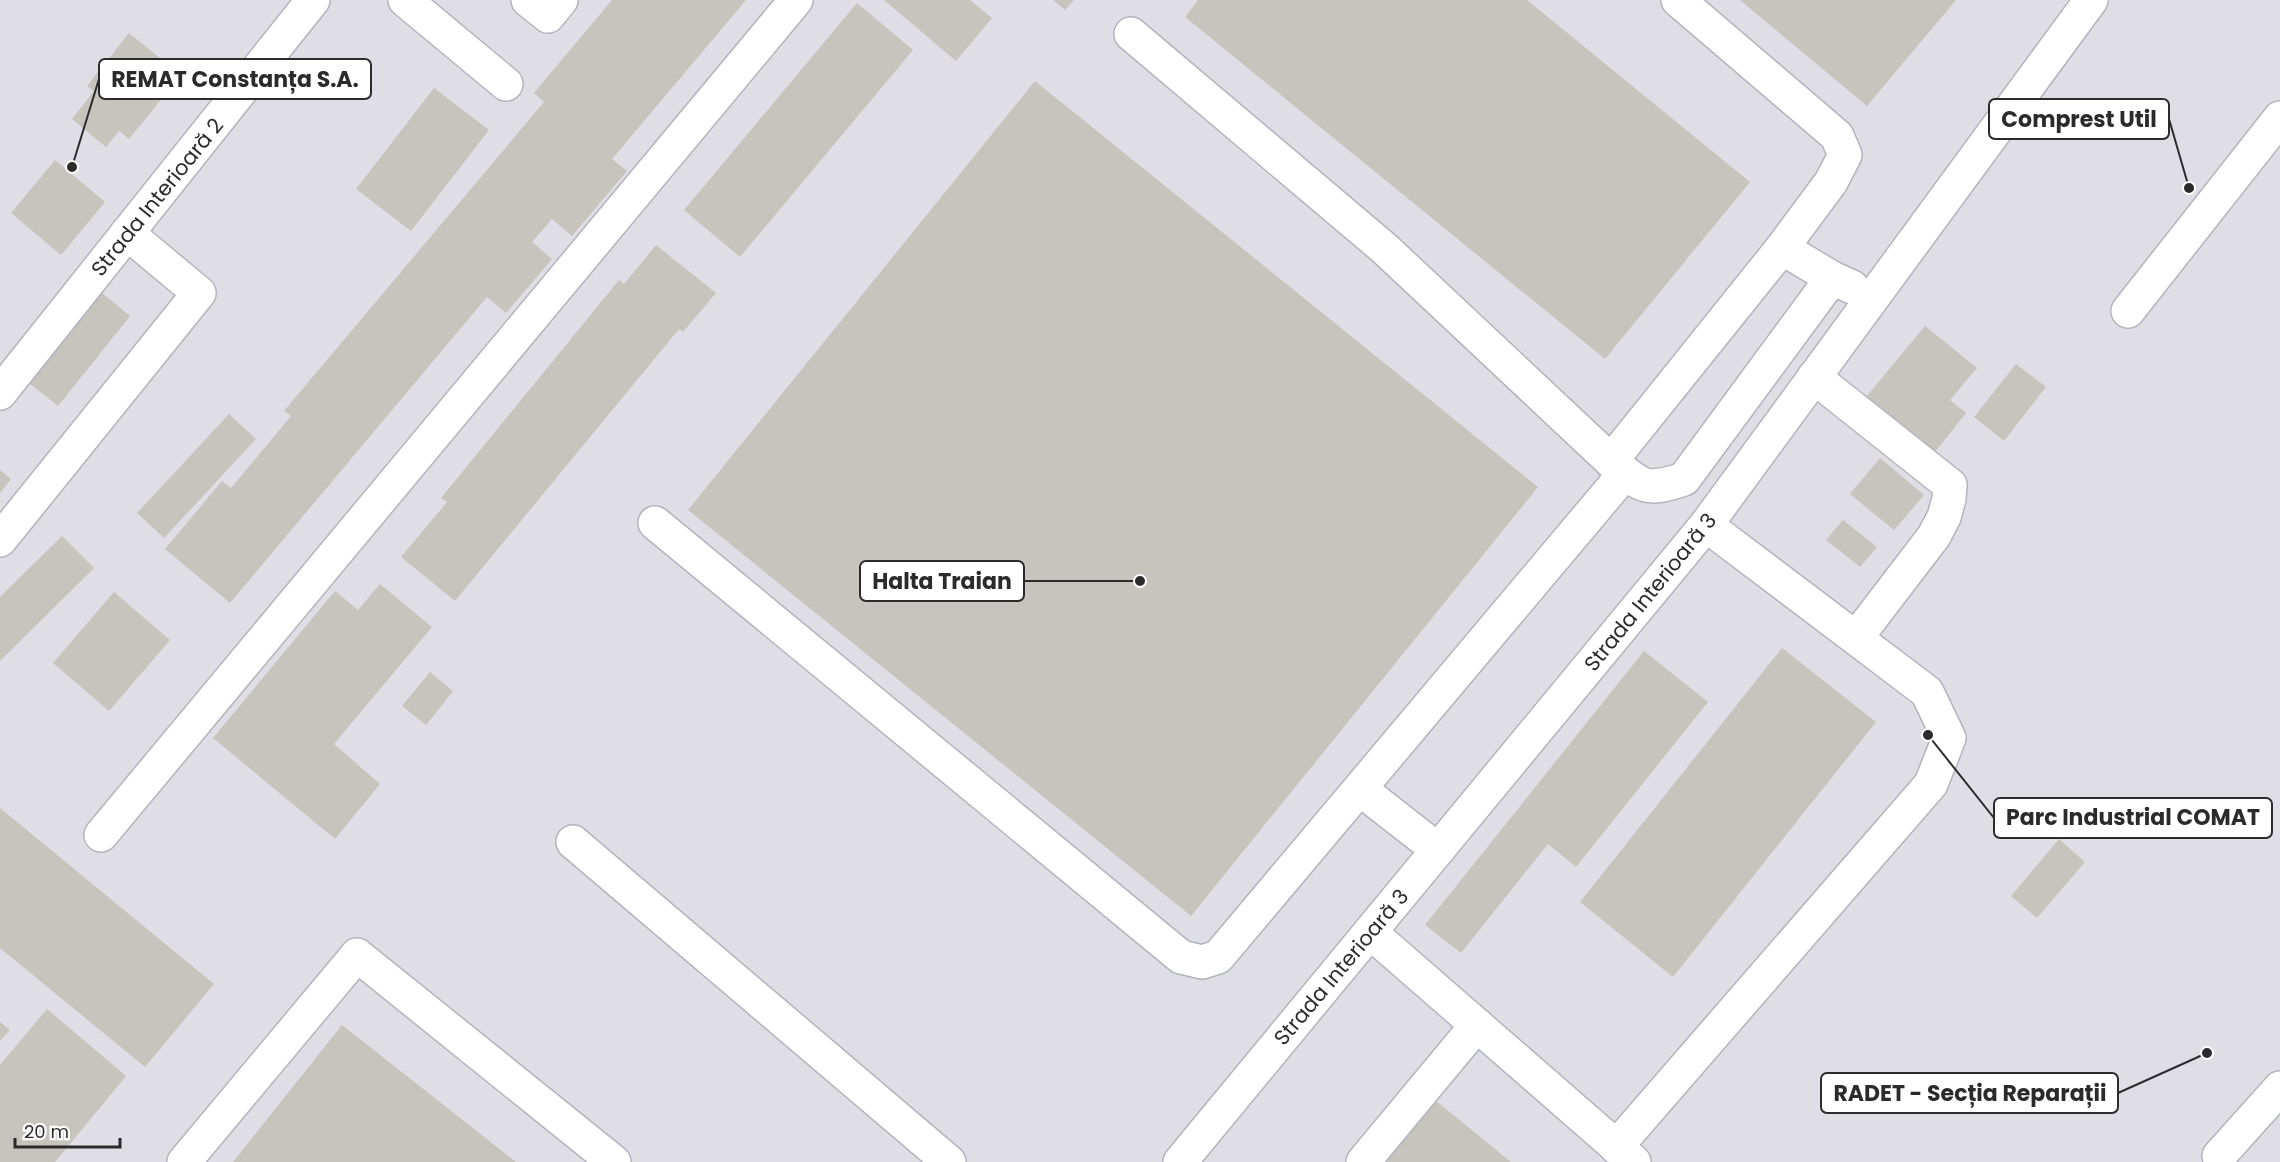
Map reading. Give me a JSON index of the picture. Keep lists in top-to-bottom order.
{
  "streets": {
    "lane": ["Strada Interioară 2", "Strada Interioară 3"]
  },
  "places": [
    "REMAT Constanța S.A.",
    "Comprest Util",
    "Halta Traian",
    "Parc Industrial COMAT",
    "RADET - Secția Reparații"
  ],
  "scale_bar": "20 m"
}
